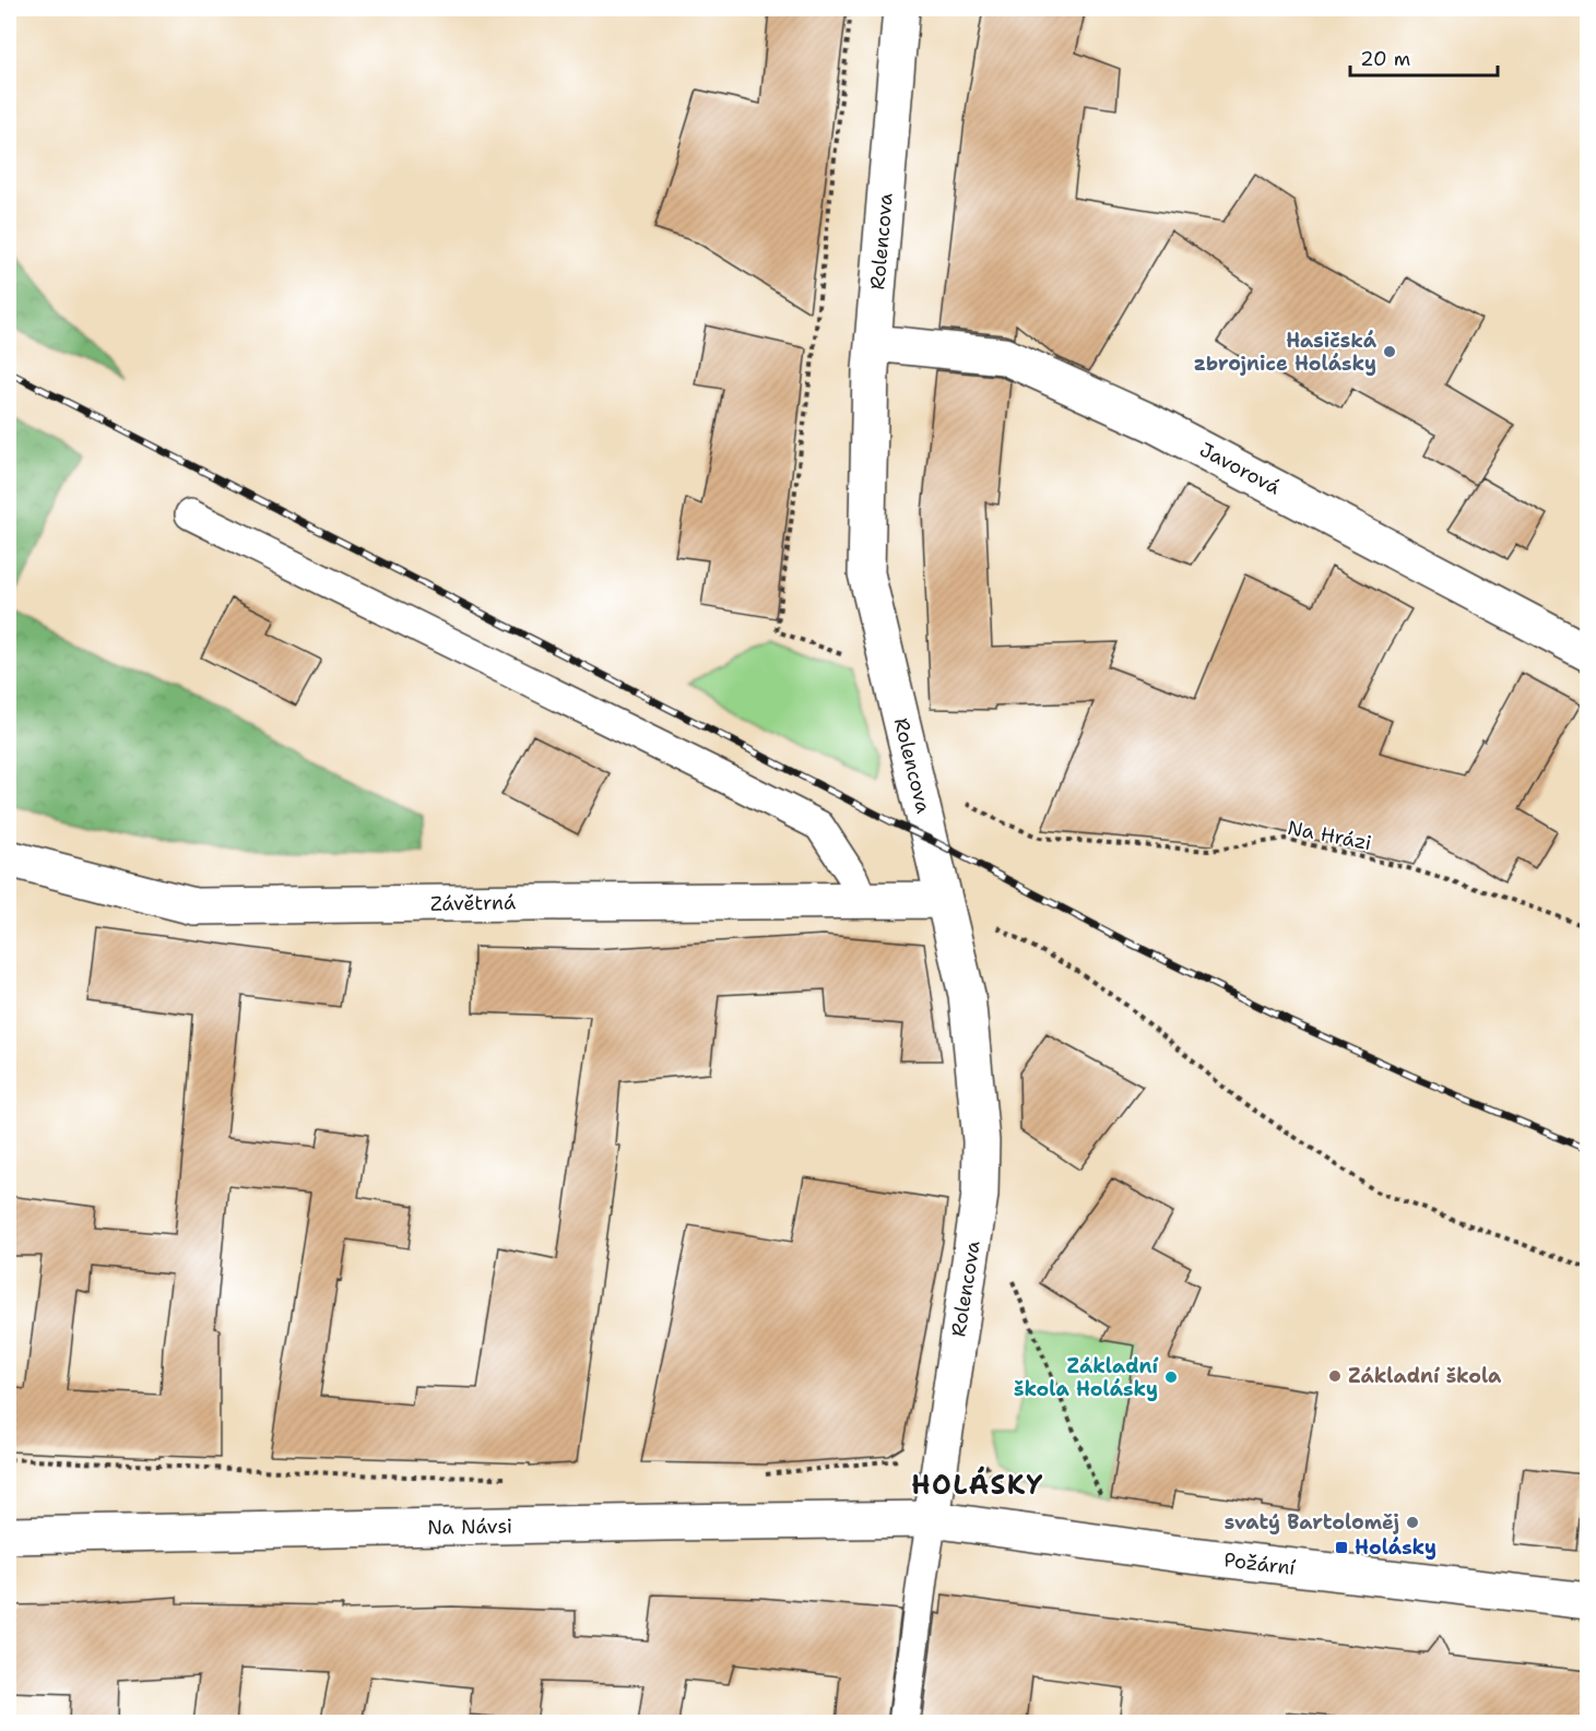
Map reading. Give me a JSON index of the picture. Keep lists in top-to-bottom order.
{
  "streets": {
    "street": [
      "Rolencova",
      "Javorová",
      "Závětrná",
      "Na Návsi",
      "Požární"
    ],
    "path": ["Na Hrázi"]
  },
  "crossings": [
    ["Rolencova", "Javorová"],
    ["Rolencova", "Na Hrázi"],
    ["Rolencova", "Závětrná"],
    ["Rolencova", "Na Návsi"],
    ["Rolencova", "Požární"],
    ["Na Návsi", "Požární"]
  ],
  "districts": ["HOLÁSKY"],
  "places": {
    "other": [
      "Hasičská zbrojnice Holásky",
      "Základní škola",
      "Základní škola Holásky",
      "svatý Bartoloměj"
    ],
    "transit": ["Holásky"]
  },
  "scale_bar": "20 m"
}
